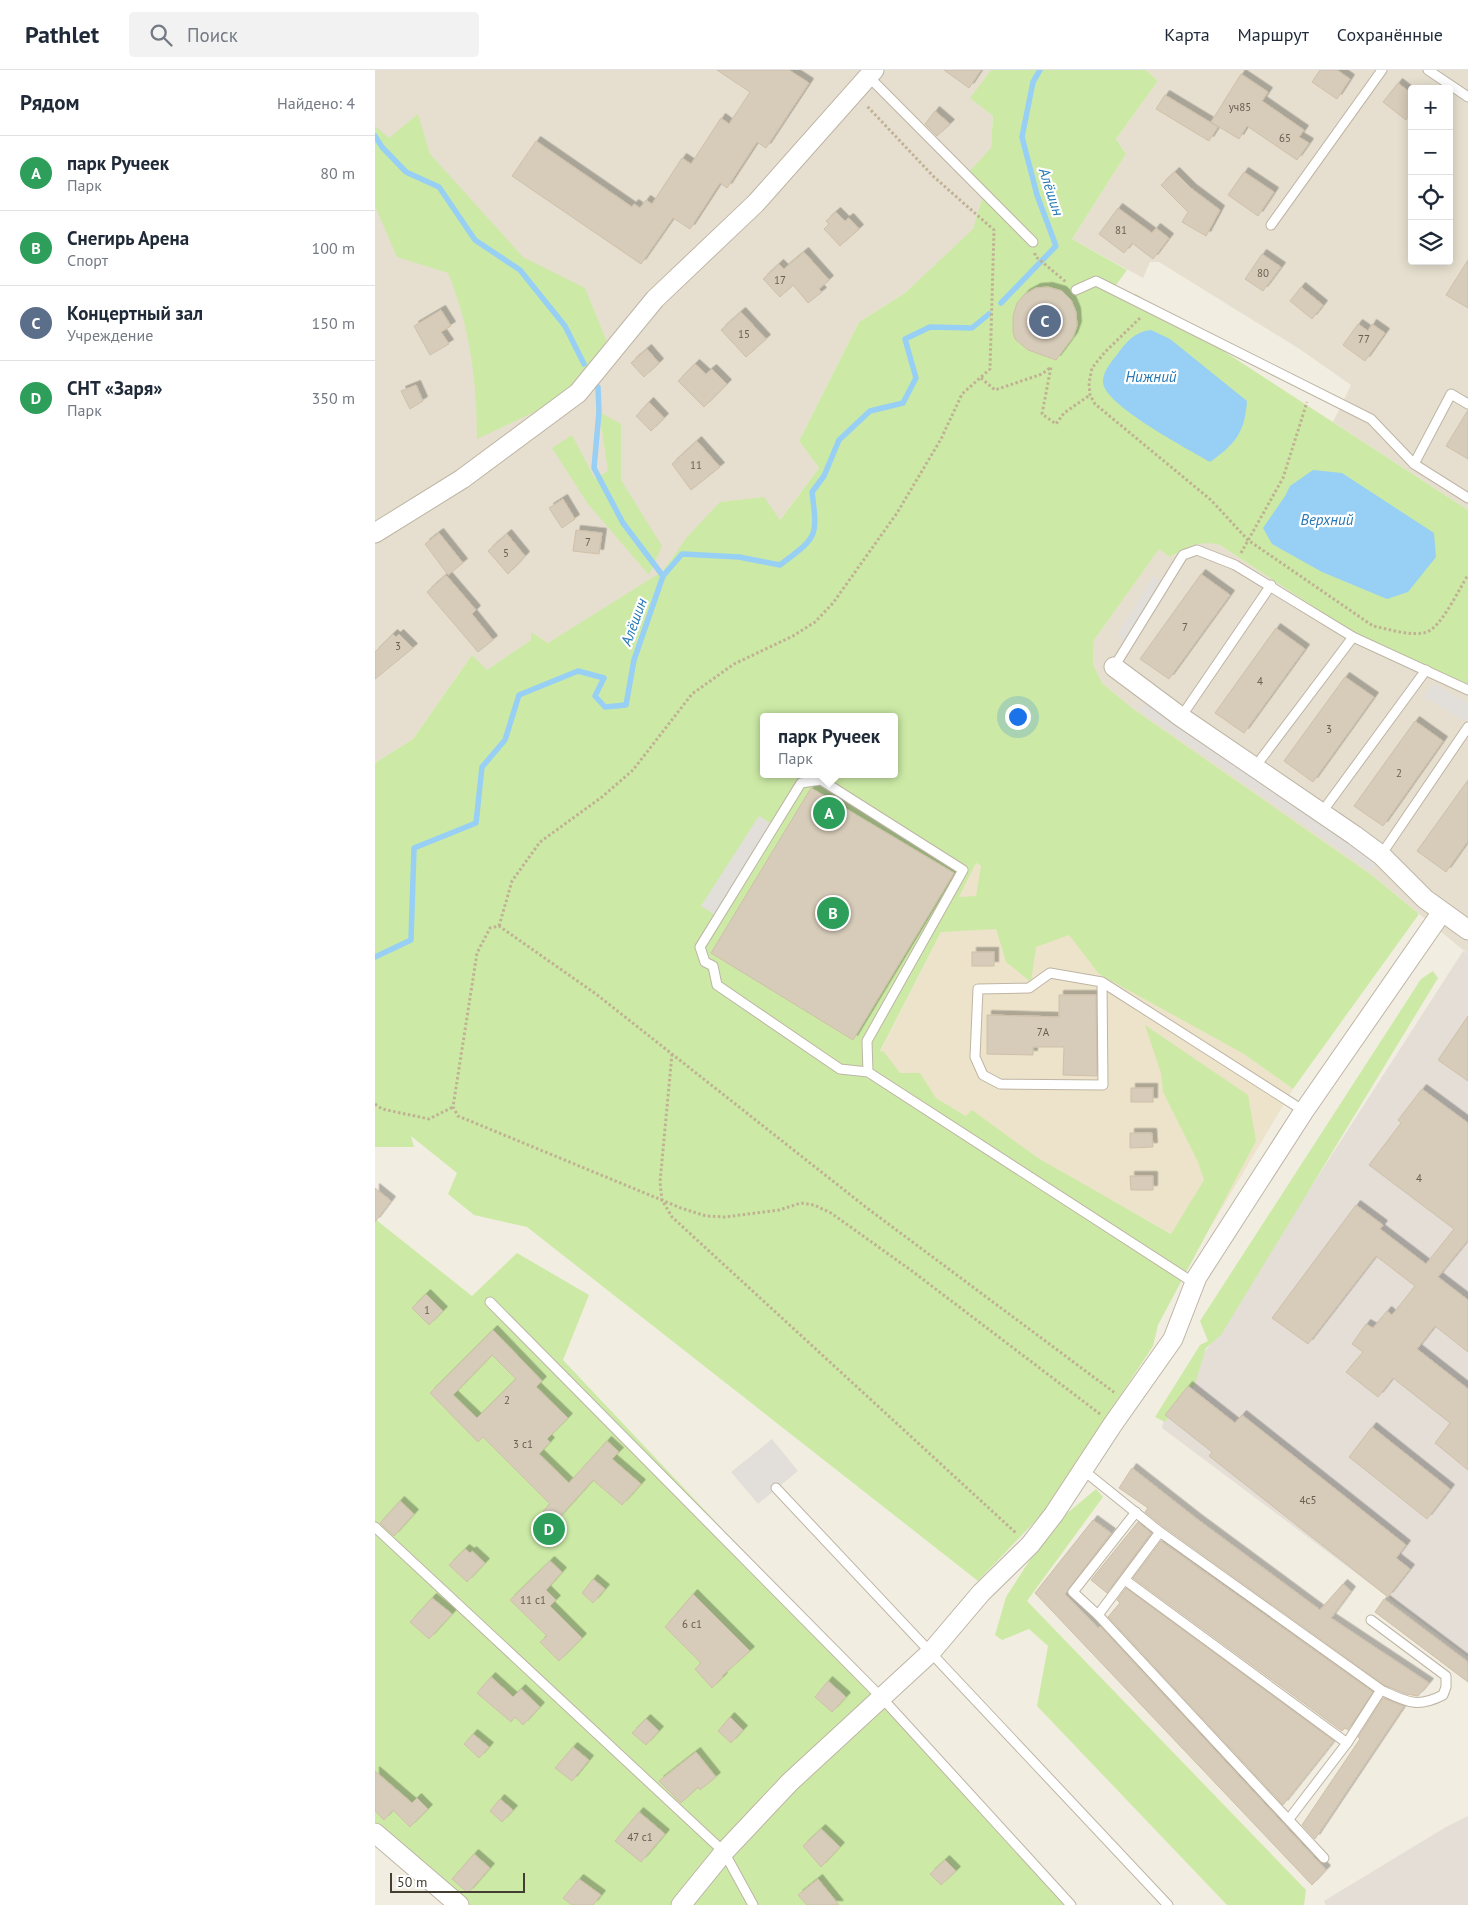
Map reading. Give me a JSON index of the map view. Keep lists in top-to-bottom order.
{
  "water": ["Алёшин", "Нижний", "Верхний"],
  "house_numbers": [
    "уч85",
    "65",
    "81",
    "80",
    "17",
    "15",
    "77",
    "11",
    "7",
    "5",
    "7",
    "3",
    "4",
    "3",
    "2",
    "7А",
    "4",
    "1",
    "2",
    "3 с1",
    "4с5",
    "11 с1",
    "6 с1",
    "47 с1"
  ],
  "scale_bar": "50 m",
  "page": {
    "header": "Pathlet",
    "search": "Поиск",
    "nav": ["Карта", "Маршрут", "Сохранённые"],
    "heading": ["Рядом", "Найдено: 4"],
    "map_buttons": ["+", "−"],
    "list": [
      {
        "mark": "A",
        "name": "парк Ручеек",
        "note": "Парк",
        "value": "80 m"
      },
      {
        "mark": "B",
        "name": "Снегирь Арена",
        "note": "Спорт",
        "value": "100 m"
      },
      {
        "mark": "C",
        "name": "Концертный зал",
        "note": "Учреждение",
        "value": "150 m"
      },
      {
        "mark": "D",
        "name": "СНТ «Заря»",
        "note": "Парк",
        "value": "350 m"
      }
    ],
    "pins": [
      "C",
      "A",
      "B",
      "D"
    ],
    "popup": ["парк Ручеек", "Парк"],
    "scale": "50 m"
  }
}
